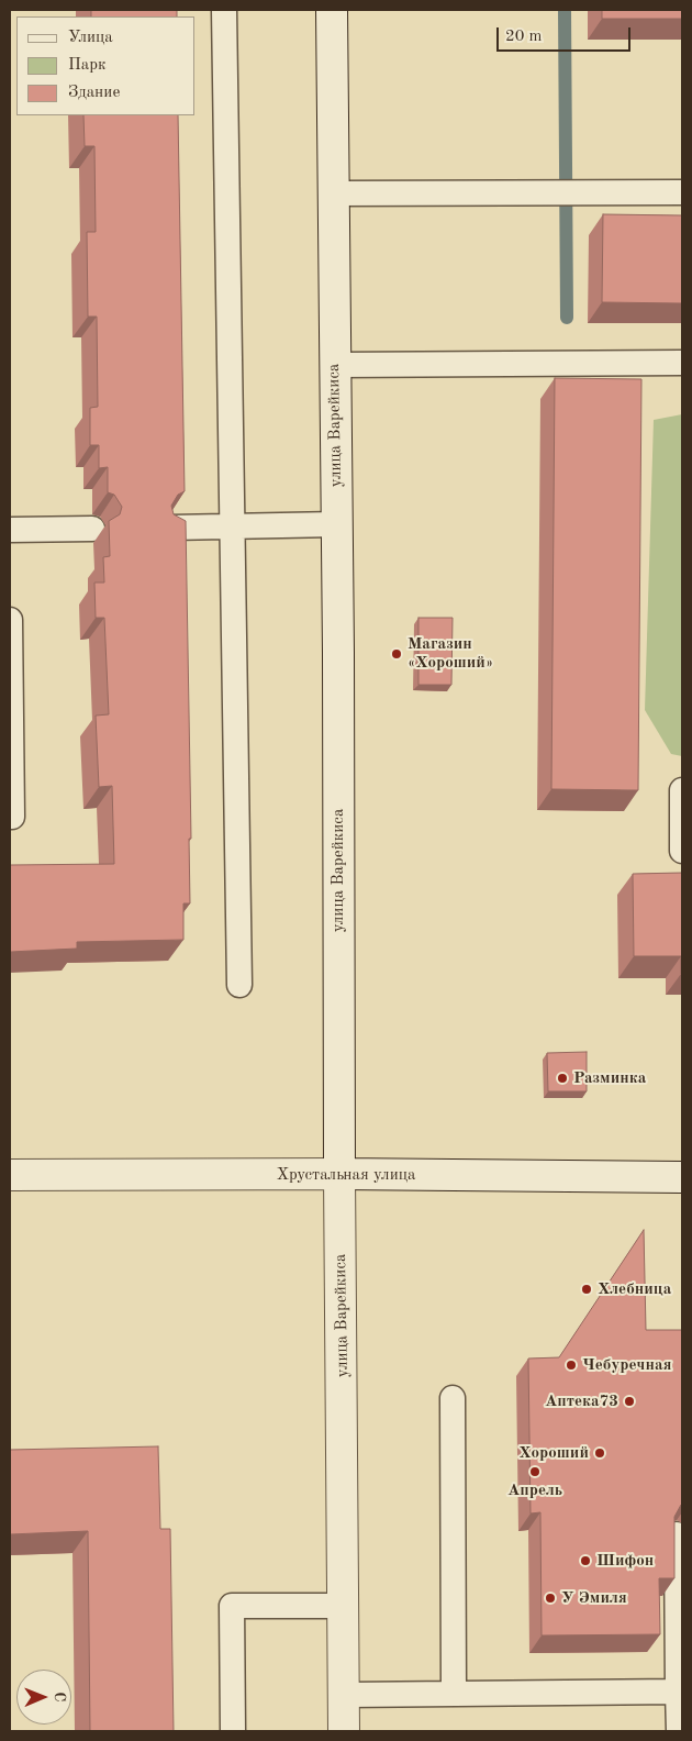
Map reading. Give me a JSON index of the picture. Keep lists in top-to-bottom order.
{
  "streets": {
    "main road": ["улица Варейкиса", "Хрустальная улица"]
  },
  "crossings": [
    ["улица Варейкиса", "Хрустальная улица"]
  ],
  "places": [
    "Магазин «Хороший»",
    "Разминка",
    "Хлебница",
    "Чебуречная",
    "Аптека73",
    "Хороший",
    "Апрель",
    "Шифон",
    "У Эмиля"
  ],
  "legend": ["Улица", "Парк", "Здание"],
  "scale_bar": "20 m",
  "north": "right"
}
